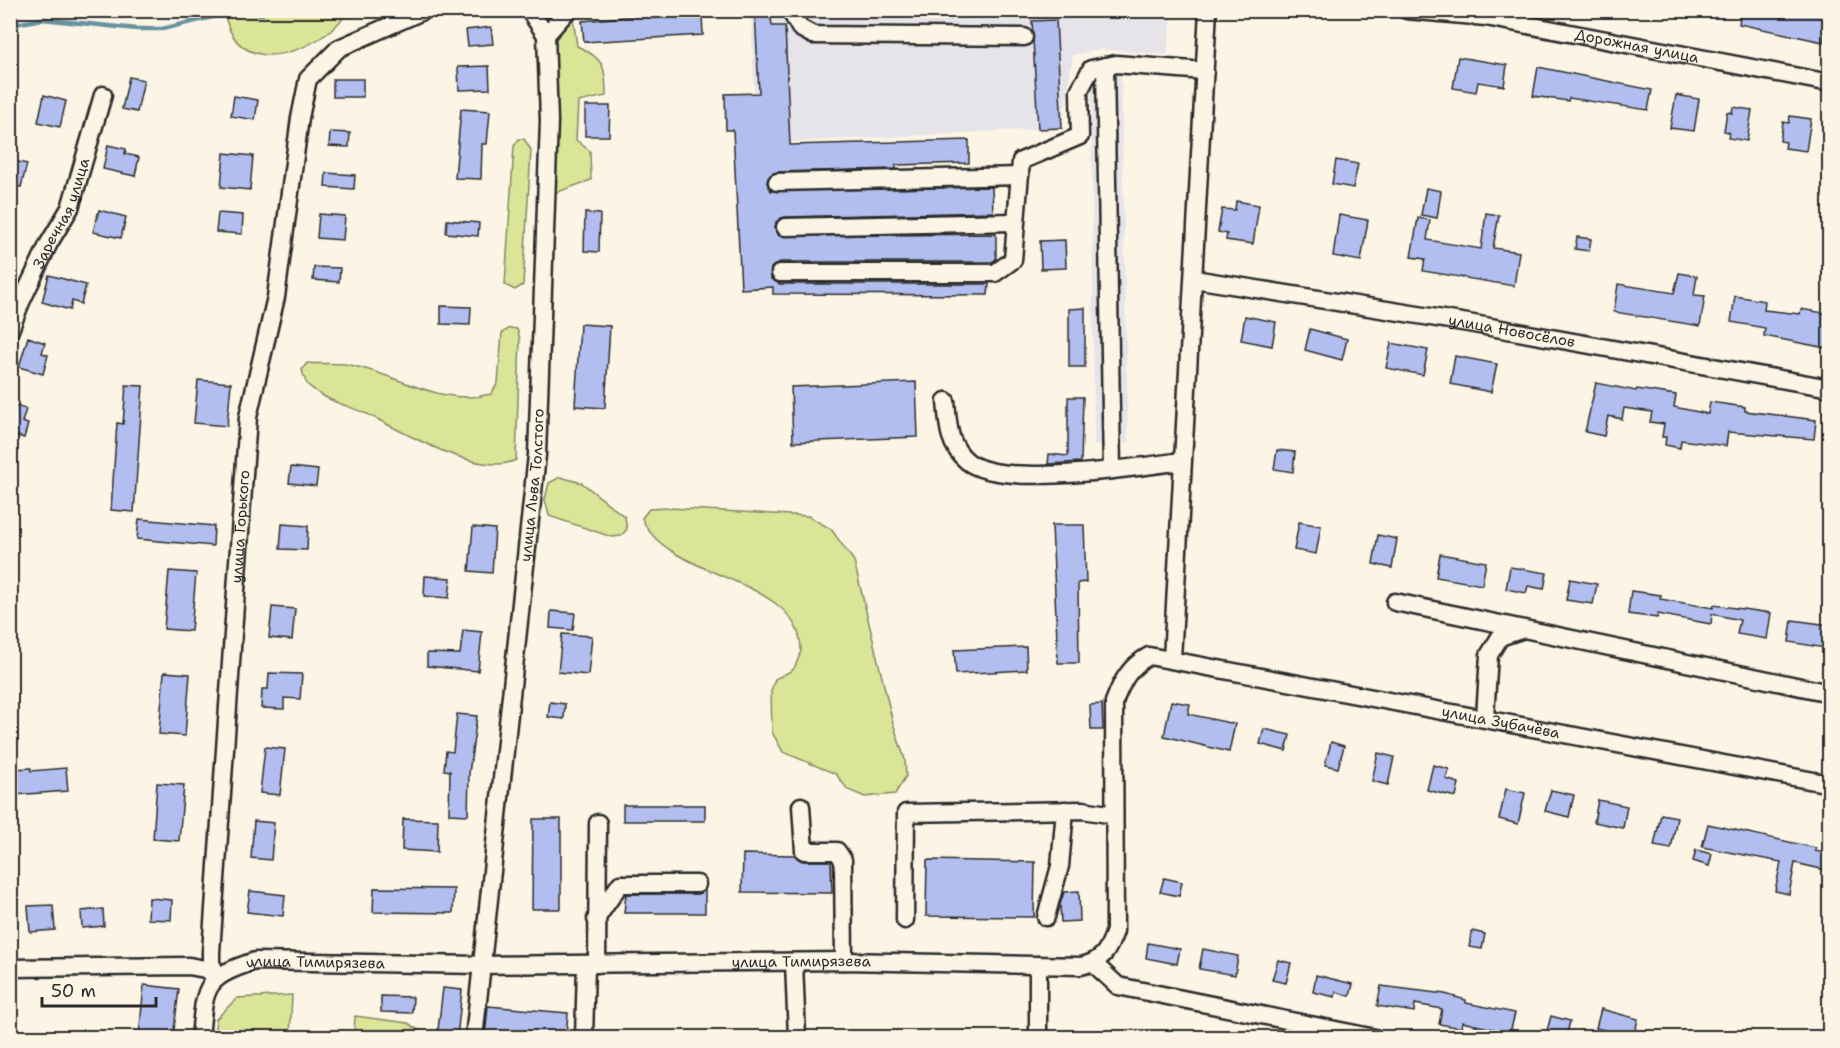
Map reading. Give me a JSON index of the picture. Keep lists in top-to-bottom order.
{
  "streets": {
    "street": [
      "Дорожная улица",
      "Заречная улица",
      "улица Новосёлов",
      "улица Льва Толстого",
      "улица Горького",
      "улица Зубачёва",
      "улица Тимирязева"
    ]
  },
  "crossings": [
    ["улица Льва Толстого", "улица Тимирязева"],
    ["улица Горького", "улица Тимирязева"],
    ["улица Зубачёва", "улица Тимирязева"]
  ],
  "scale_bar": "50 m"
}
